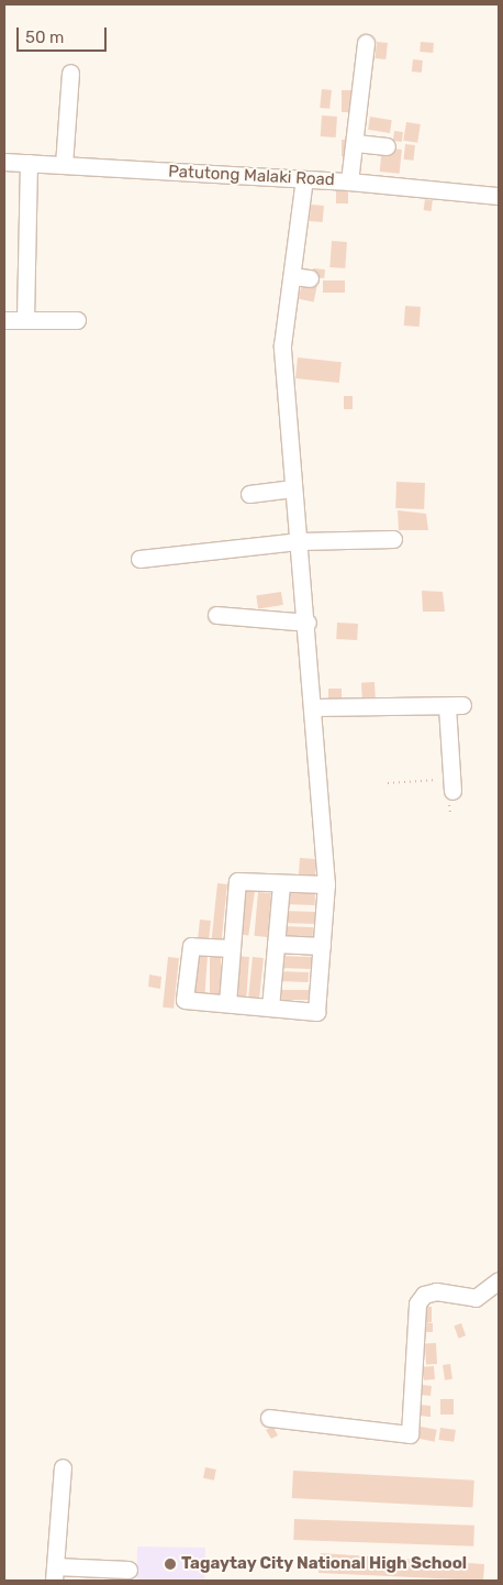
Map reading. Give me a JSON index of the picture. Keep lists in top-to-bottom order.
{
  "streets": {
    "street": ["Patutong Malaki Road"]
  },
  "places": ["Tagaytay City National High School"],
  "scale_bar": "50 m"
}
